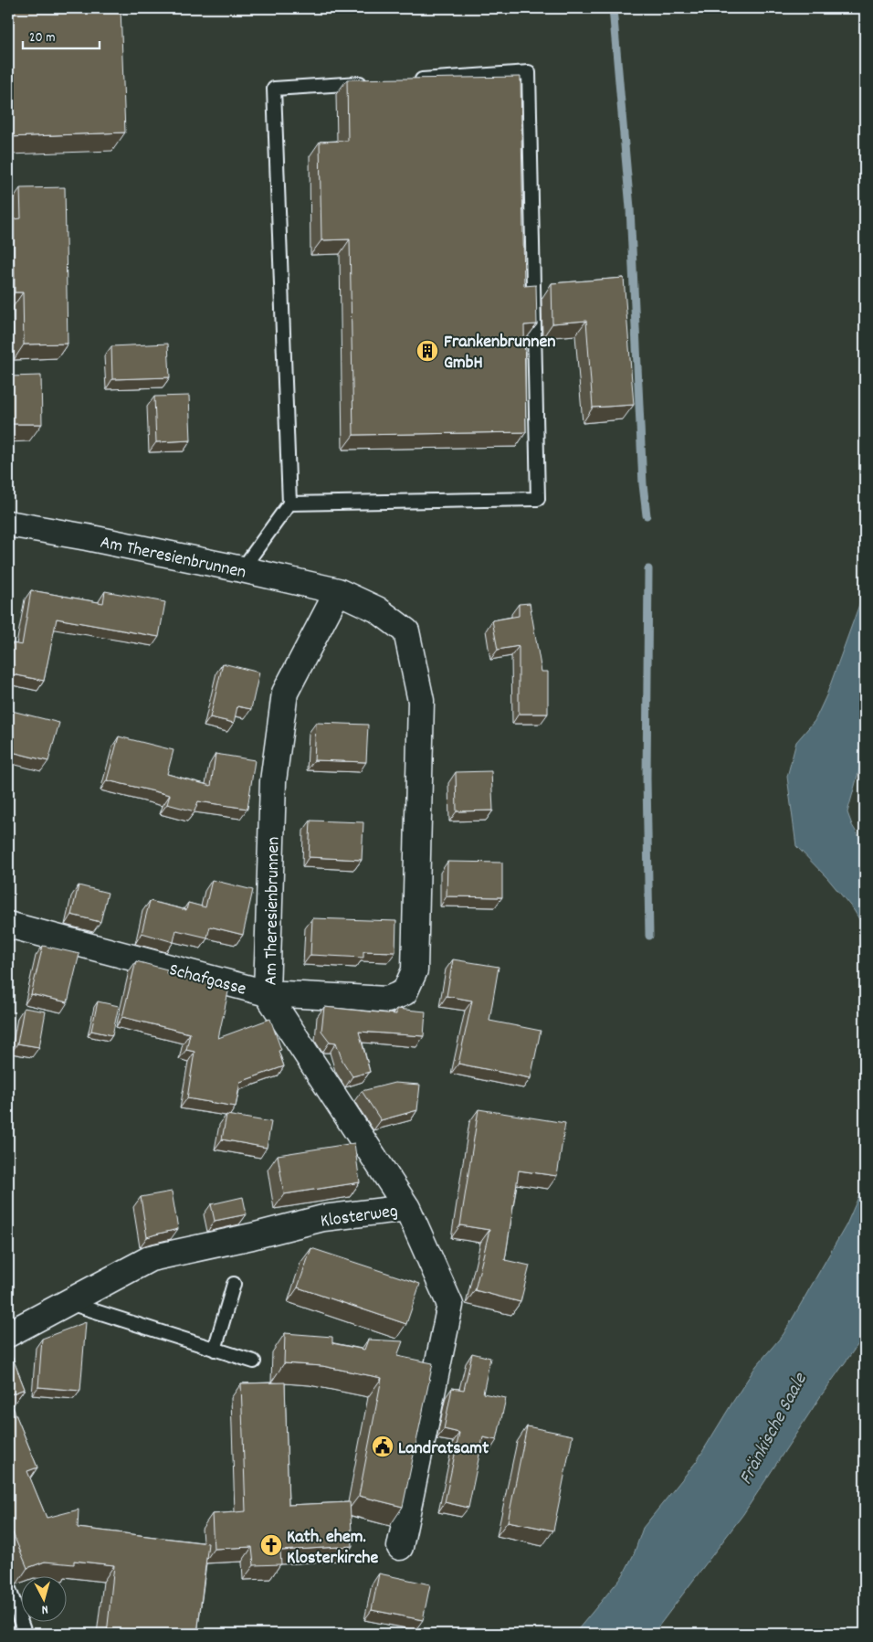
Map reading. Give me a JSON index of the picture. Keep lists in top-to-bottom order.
{
  "streets": {
    "street": ["Am Theresienbrunnen", "Schafgasse", "Klosterweg"]
  },
  "crossings": [
    ["Am Theresienbrunnen", "Schafgasse"],
    ["Schafgasse", "Klosterweg"]
  ],
  "water": ["Fränkische Saale"],
  "places": {
    "building": ["Frankenbrunnen GmbH"],
    "public building": ["Landratsamt"],
    "church": ["Kath. ehem. Klosterkirche"]
  },
  "scale_bar": "20 m",
  "north": "bottom"
}
